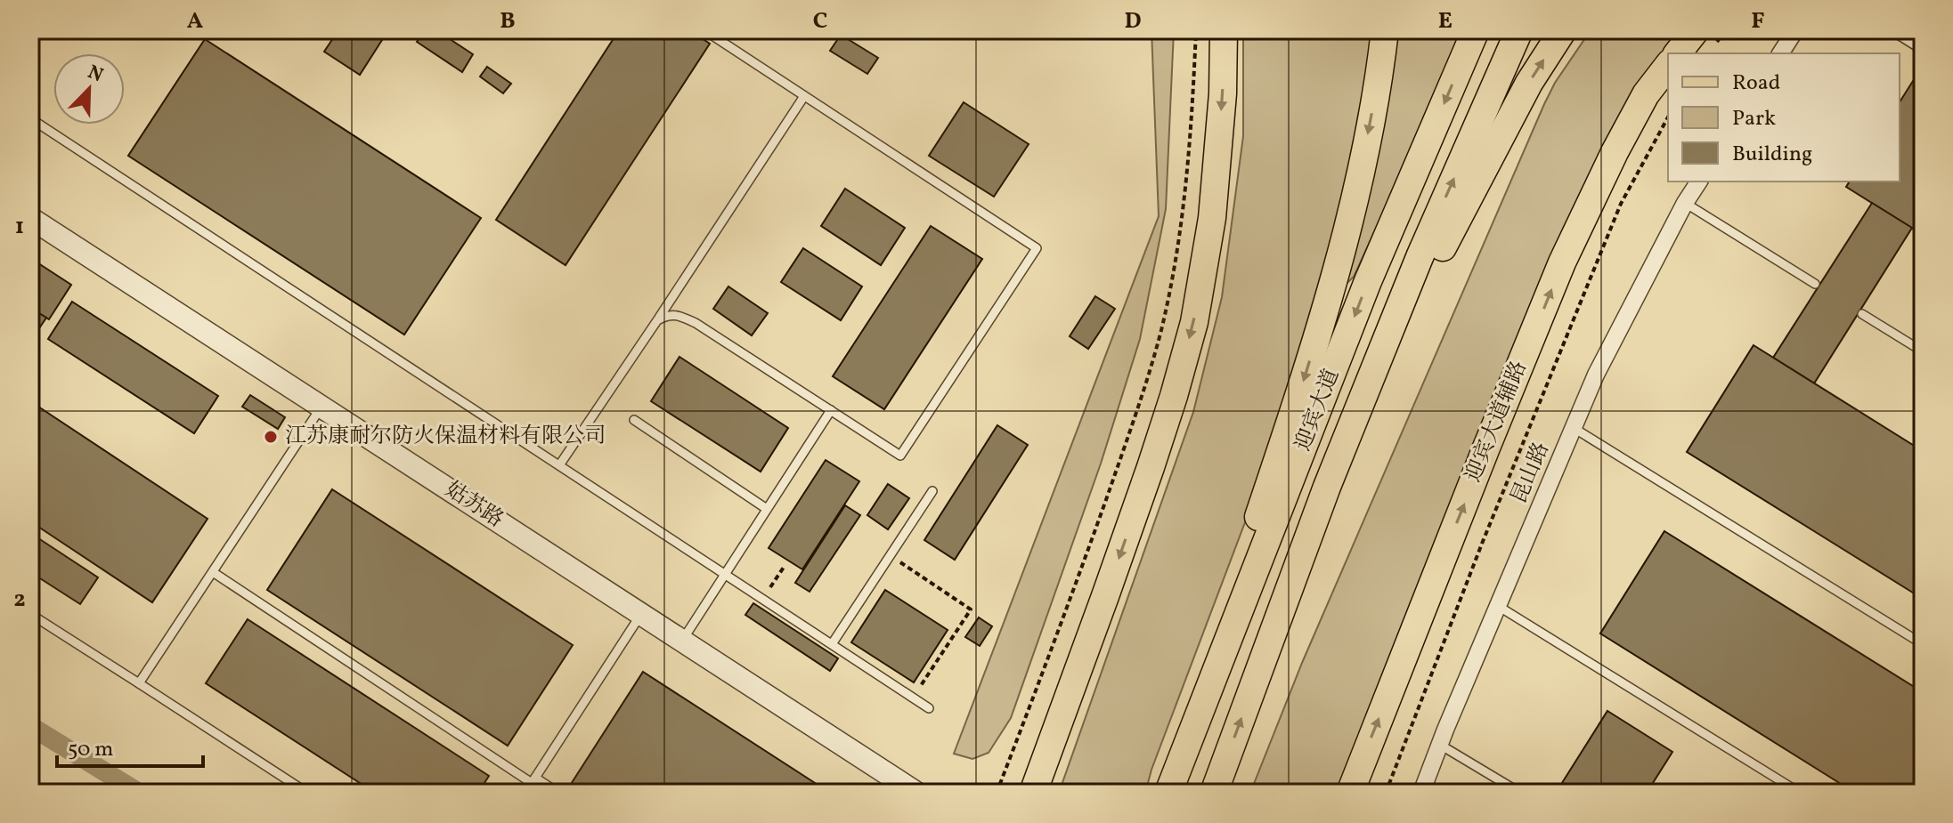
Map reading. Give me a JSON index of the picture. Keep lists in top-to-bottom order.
{
  "streets": {
    "main road": ["迎宾大道", "迎宾大道辅路"],
    "street": ["昆山路", "姑苏路"]
  },
  "places": ["江苏康耐尔防火保温材料有限公司"],
  "legend": ["Road", "Park", "Building"],
  "scale_bar": "50 m",
  "north": "top right",
  "grid": {
    "columns": [
      "A",
      "B",
      "C",
      "D",
      "E",
      "F"
    ],
    "rows": ["1", "2"]
  }
}
